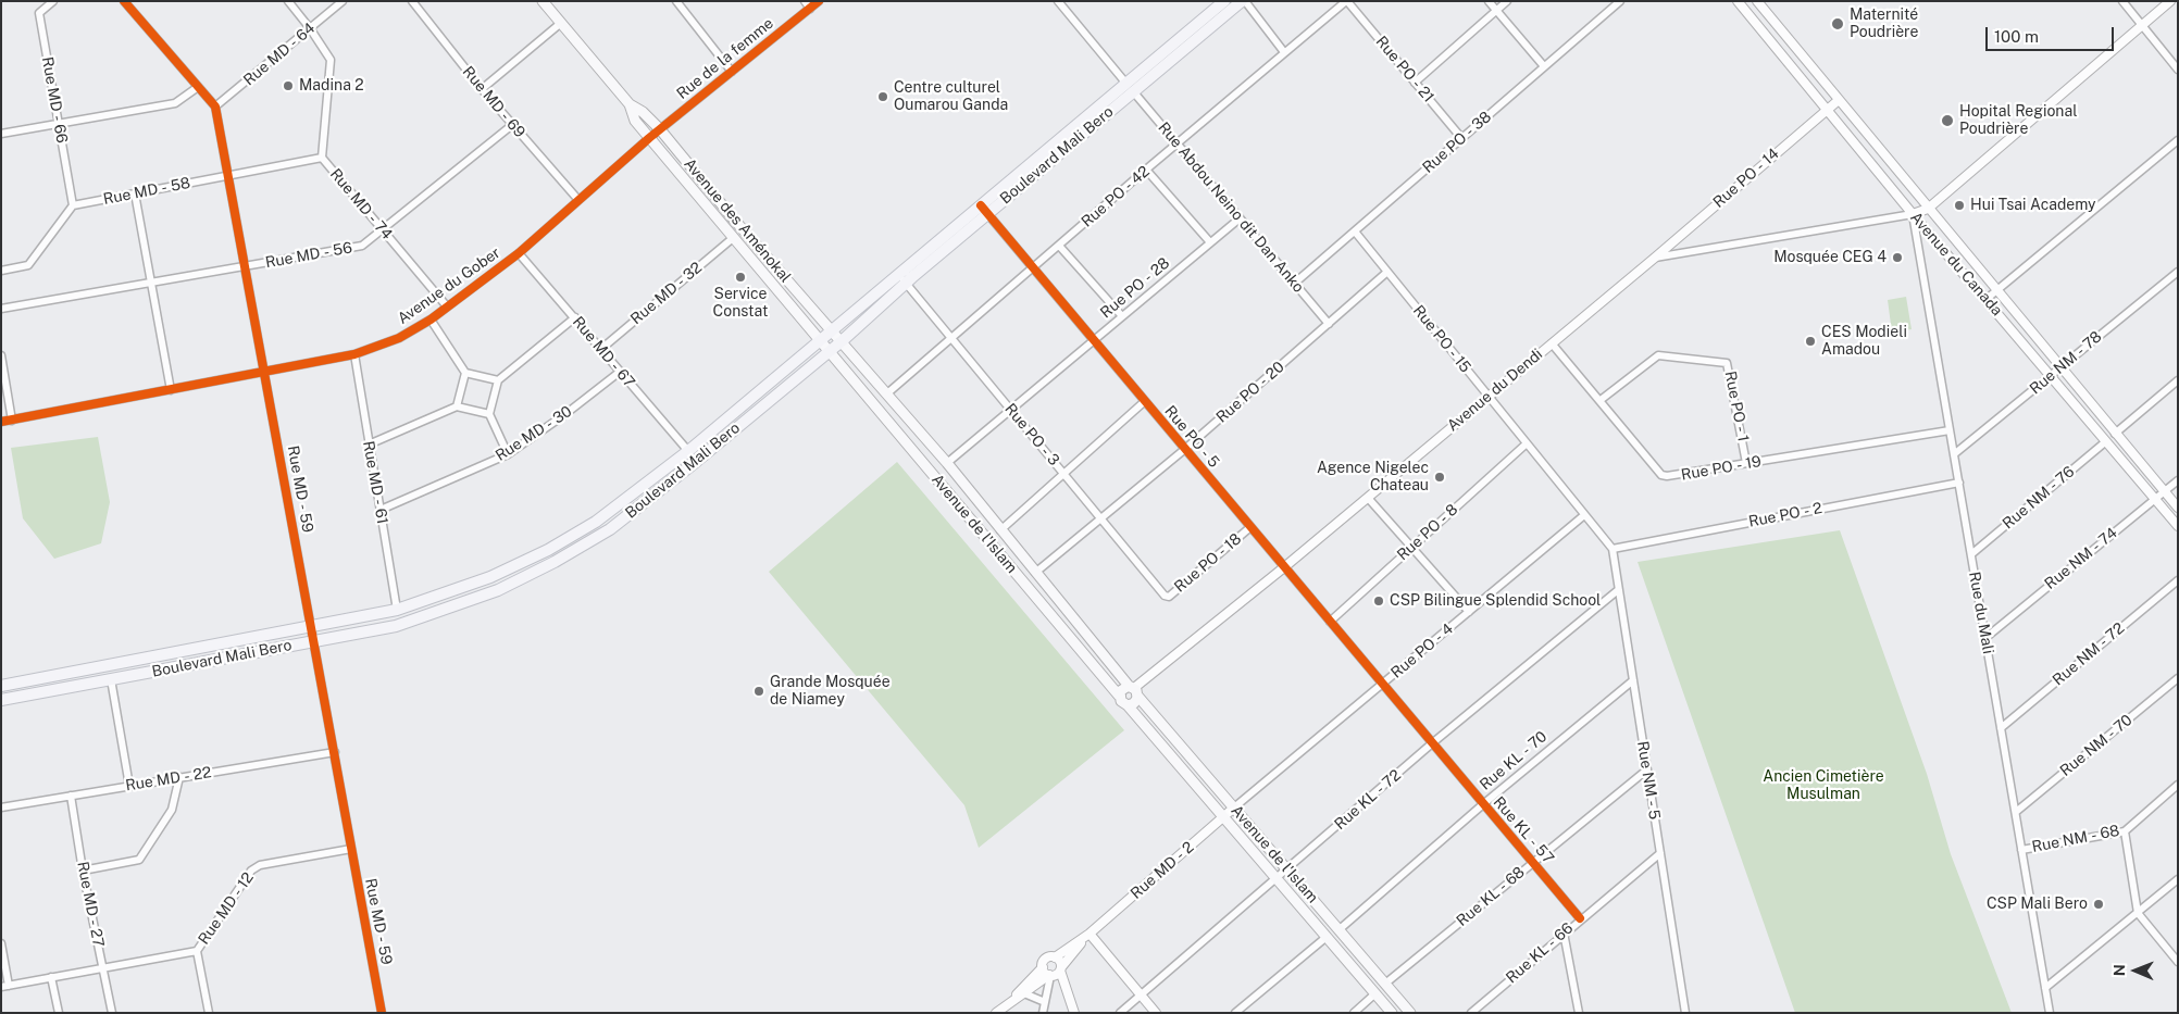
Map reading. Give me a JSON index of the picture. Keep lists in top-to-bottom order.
{
  "streets": {
    "main road": ["Boulevard Mali Bero", "Avenue des Aménokal", "Avenue de l'Islam"],
    "street": [
      "Rue MD - 64",
      "Rue de la femme",
      "Rue PO - 21",
      "Rue MD - 66",
      "Rue MD - 69",
      "Rue PO - 38",
      "Rue PO - 14",
      "Rue MD - 58",
      "Rue PO - 42",
      "Rue MD - 74",
      "Rue Abdou Neino dit Dan Anko",
      "Rue MD - 56",
      "Avenue du Canada",
      "Avenue du Gober",
      "Rue PO - 28",
      "Rue MD - 32",
      "Rue PO - 15",
      "Rue MD - 67",
      "Rue NM - 78",
      "Avenue du Dendi",
      "Rue PO - 20",
      "Rue PO - 1",
      "Rue MD - 30",
      "Rue PO - 3",
      "Rue PO - 5",
      "Rue PO - 19",
      "Rue MD - 61",
      "Rue MD - 59",
      "Rue NM - 76",
      "Rue PO - 2",
      "Rue PO - 8",
      "Rue NM - 74",
      "Rue PO - 18",
      "Rue du Mali",
      "Rue PO - 4",
      "Rue NM - 72",
      "Rue NM - 70",
      "Rue KL - 70",
      "Rue MD - 22",
      "Rue NM - 5",
      "Rue KL - 72",
      "Rue KL - 57",
      "Rue NM - 68",
      "Rue MD - 2",
      "Rue KL - 68",
      "Rue MD - 27",
      "Rue MD - 12",
      "Rue KL - 66"
    ]
  },
  "crossings": [
    ["Rue MD - 64", "Rue MD - 74"],
    ["Rue MD - 64", "Rue MD - 59"],
    ["Rue de la femme", "Avenue des Aménokal"],
    ["Rue de la femme", "Avenue du Gober"],
    ["Rue PO - 21", "Rue PO - 38"],
    ["Rue PO - 21", "Rue PO - 42"],
    ["Rue MD - 66", "Rue MD - 58"],
    ["Rue MD - 69", "Rue MD - 56"],
    ["Rue MD - 69", "Avenue du Gober"],
    ["Rue PO - 38", "Rue Abdou Neino dit Dan Anko"],
    ["Rue PO - 38", "Rue PO - 15"],
    ["Boulevard Mali Bero", "Rue Abdou Neino dit Dan Anko"],
    ["Boulevard Mali Bero", "Avenue des Aménokal"],
    ["Boulevard Mali Bero", "Rue MD - 67"],
    ["Boulevard Mali Bero", "Rue PO - 3"],
    ["Boulevard Mali Bero", "Rue PO - 5"],
    ["Boulevard Mali Bero", "Rue MD - 61"],
    ["Boulevard Mali Bero", "Rue MD - 59"],
    ["Boulevard Mali Bero", "Avenue de l'Islam"],
    ["Rue PO - 14", "Avenue du Canada"],
    ["Rue PO - 14", "Avenue du Dendi"],
    ["Rue MD - 58", "Rue MD - 74"],
    ["Rue MD - 58", "Rue MD - 59"],
    ["Rue PO - 42", "Rue Abdou Neino dit Dan Anko"],
    ["Rue PO - 42", "Rue PO - 3"],
    ["Rue PO - 42", "Rue PO - 5"],
    ["Rue PO - 42", "Avenue de l'Islam"],
    ["Rue MD - 74", "Rue MD - 56"],
    ["Rue MD - 74", "Avenue du Gober"],
    ["Rue Abdou Neino dit Dan Anko", "Rue PO - 28"],
    ["Rue Abdou Neino dit Dan Anko", "Rue PO - 20"],
    ["Avenue des Aménokal", "Avenue du Gober"],
    ["Avenue des Aménokal", "Rue MD - 32"],
    ["Avenue des Aménokal", "Avenue de l'Islam"],
    ["Rue MD - 56", "Rue MD - 59"],
    ["Avenue du Canada", "Rue NM - 78"],
    ["Avenue du Canada", "Rue NM - 76"],
    ["Avenue du Canada", "Rue NM - 74"],
    ["Avenue du Canada", "Rue du Mali"],
    ["Avenue du Gober", "Rue MD - 67"],
    ["Avenue du Gober", "Rue MD - 61"],
    ["Avenue du Gober", "Rue MD - 59"],
    ["Rue PO - 28", "Rue PO - 3"],
    ["Rue PO - 28", "Rue PO - 5"],
    ["Rue PO - 28", "Avenue de l'Islam"],
    ["Rue MD - 32", "Rue MD - 67"],
    ["Rue PO - 15", "Avenue du Dendi"],
    ["Rue PO - 15", "Rue PO - 20"],
    ["Rue PO - 15", "Rue PO - 2"],
    ["Rue PO - 15", "Rue PO - 8"],
    ["Rue PO - 15", "Rue PO - 4"],
    ["Rue PO - 15", "Rue NM - 5"],
    ["Rue MD - 67", "Rue MD - 30"],
    ["Rue NM - 78", "Rue du Mali"],
    ["Avenue du Dendi", "Rue PO - 5"],
    ["Avenue du Dendi", "Rue PO - 19"],
    ["Avenue du Dendi", "Avenue de l'Islam"],
    ["Rue PO - 20", "Rue PO - 3"],
    ["Rue PO - 20", "Rue PO - 5"],
    ["Rue PO - 20", "Avenue de l'Islam"],
    ["Rue PO - 1", "Rue PO - 19"],
    ["Rue MD - 30", "Rue MD - 61"],
    ["Rue PO - 3", "Rue PO - 18"],
    ["Rue PO - 5", "Rue PO - 8"],
    ["Rue PO - 5", "Rue PO - 18"],
    ["Rue PO - 5", "Rue PO - 4"],
    ["Rue PO - 5", "Rue KL - 57"],
    ["Rue PO - 19", "Rue du Mali"],
    ["Rue MD - 59", "Rue MD - 22"],
    ["Rue MD - 59", "Rue MD - 12"],
    ["Rue NM - 76", "Rue du Mali"],
    ["Rue PO - 2", "Rue du Mali"],
    ["Rue PO - 2", "Rue NM - 5"],
    ["Avenue de l'Islam", "Rue PO - 4"],
    ["Avenue de l'Islam", "Rue KL - 70"],
    ["Avenue de l'Islam", "Rue KL - 72"],
    ["Avenue de l'Islam", "Rue MD - 2"],
    ["Avenue de l'Islam", "Rue KL - 68"],
    ["Rue NM - 74", "Rue du Mali"],
    ["Rue du Mali", "Rue NM - 72"],
    ["Rue du Mali", "Rue NM - 70"],
    ["Rue du Mali", "Rue NM - 68"],
    ["Rue PO - 4", "Rue KL - 57"],
    ["Rue PO - 4", "Rue MD - 2"],
    ["Rue KL - 70", "Rue NM - 5"],
    ["Rue KL - 70", "Rue KL - 57"],
    ["Rue MD - 22", "Rue MD - 27"],
    ["Rue NM - 5", "Rue KL - 72"],
    ["Rue NM - 5", "Rue KL - 68"],
    ["Rue NM - 5", "Rue KL - 66"],
    ["Rue KL - 72", "Rue KL - 57"],
    ["Rue KL - 57", "Rue KL - 68"],
    ["Rue KL - 57", "Rue KL - 66"]
  ],
  "parks": ["Ancien Cimetière Musulman"],
  "places": [
    "Maternité Poudrière",
    "Madina 2",
    "Centre culturel Oumarou Ganda",
    "Hopital Regional Poudrière",
    "Hui Tsai Academy",
    "Mosquée CEG 4",
    "Service Constat",
    "CES Modieli Amadou",
    "Agence Nigelec Chateau",
    "CSP Bilingue Splendid School",
    "Grande Mosquée de Niamey",
    "CSP Mali Bero"
  ],
  "scale_bar": "100 m",
  "north": "left"
}
